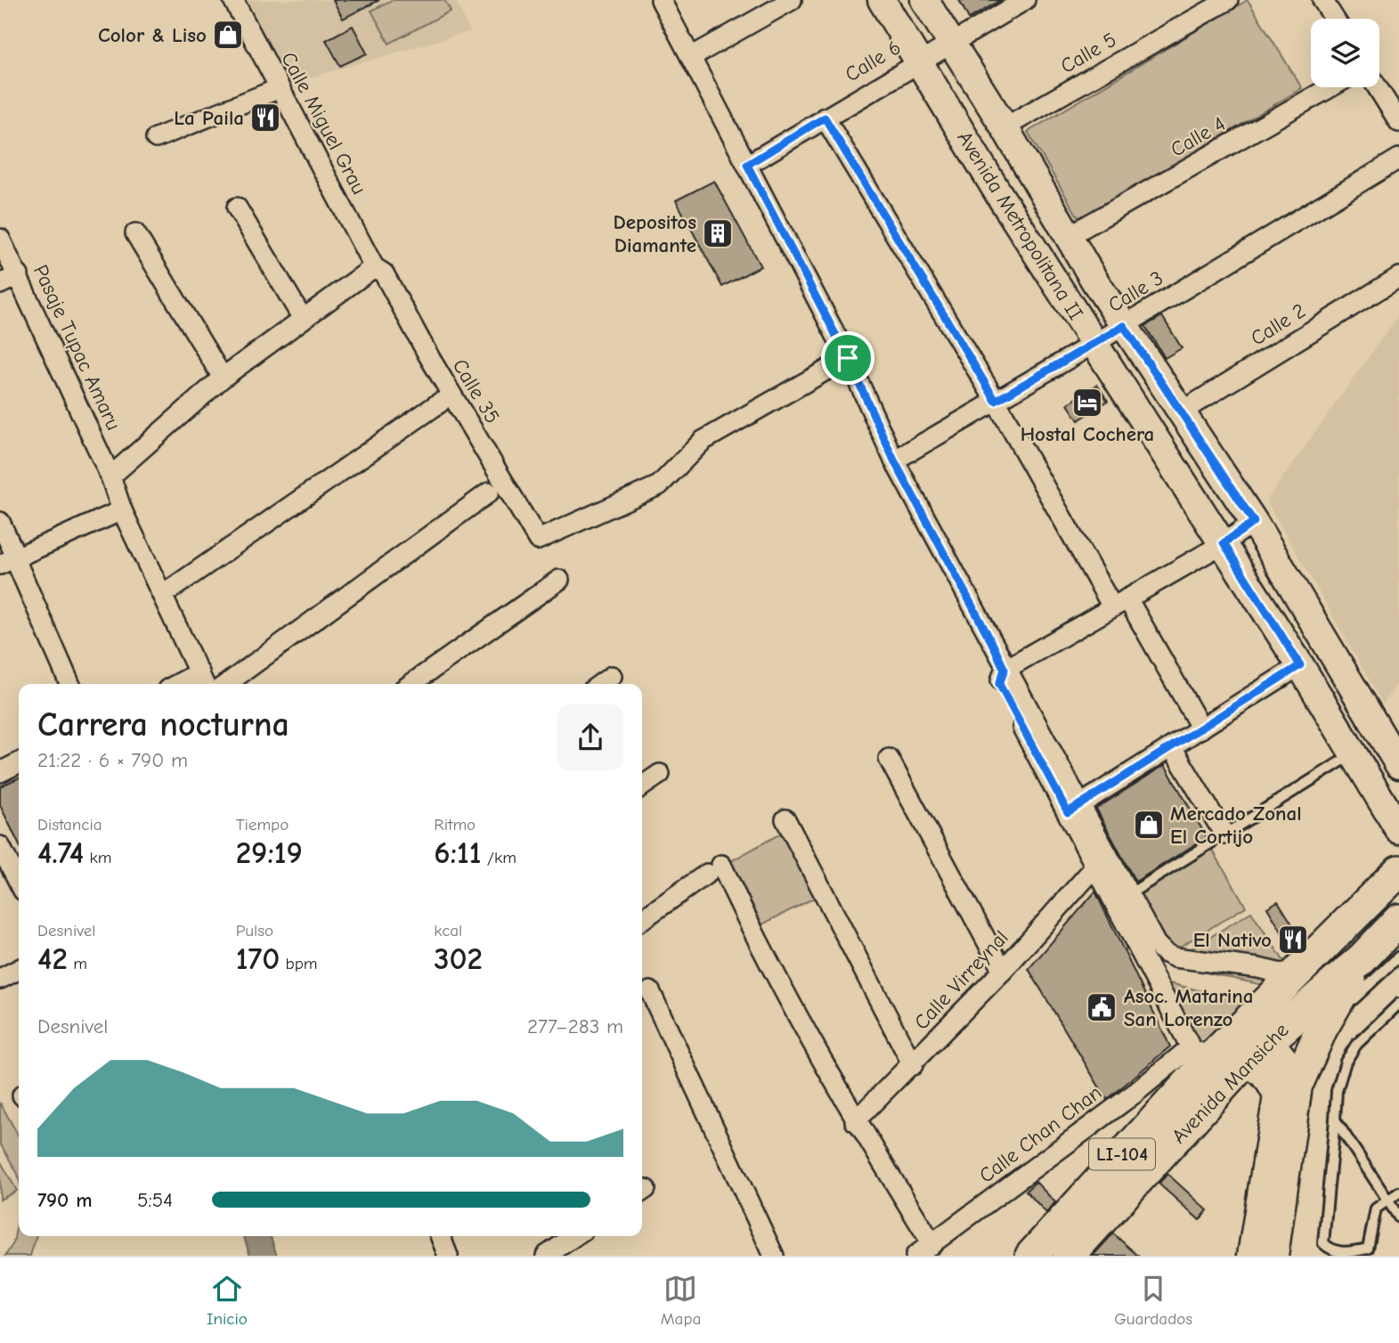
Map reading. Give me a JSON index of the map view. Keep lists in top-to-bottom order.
{
  "streets": {
    "highway": ["Avenida Mansiche", "LI-104"],
    "main road": ["Avenida Metropolitana II"],
    "street": [
      "Calle 5",
      "Calle 6",
      "Calle Miguel Grau",
      "Calle 4",
      "Calle 3",
      "Calle 2",
      "Pasaje Tupac Amaru",
      "Calle 35",
      "Calle Virreynal",
      "Calle Chan Chan"
    ]
  },
  "crossings": [
    ["Calle 5", "Avenida Metropolitana II"],
    ["Calle 6", "Avenida Metropolitana II"],
    ["Calle Miguel Grau", "Calle 35"],
    ["Calle 4", "Avenida Metropolitana II"],
    ["Avenida Metropolitana II", "Calle 3"],
    ["Avenida Metropolitana II", "Calle 2"],
    ["Avenida Mansiche", "Calle Chan Chan"]
  ],
  "places": {
    "shop": ["Color & Liso", "Mercado Zonal El Cortijo"],
    "restaurant": ["La Paila", "El Nativo"],
    "building": ["Depositos Diamante"],
    "hotel": ["Hostal Cochera"],
    "public building": ["Asoc. Matarina San Lorenzo"]
  },
  "page": {
    "heading": ["Carrera nocturna", "21:22 · 6 × 790 m"],
    "stats": [
      ["Distancia", "4.74 km"],
      ["Tiempo", "29:19"],
      ["Ritmo", "6:11 /km"],
      ["Desnivel", "42 m"],
      ["Pulso", "170 bpm"],
      ["kcal", "302"]
    ],
    "chart": ["Desnivel", "277–283 m"],
    "list": [
      {
        "name": "790 m",
        "note": "5:54"
      }
    ],
    "tabs": ["Inicio", "Mapa", "Guardados"]
  }
}
